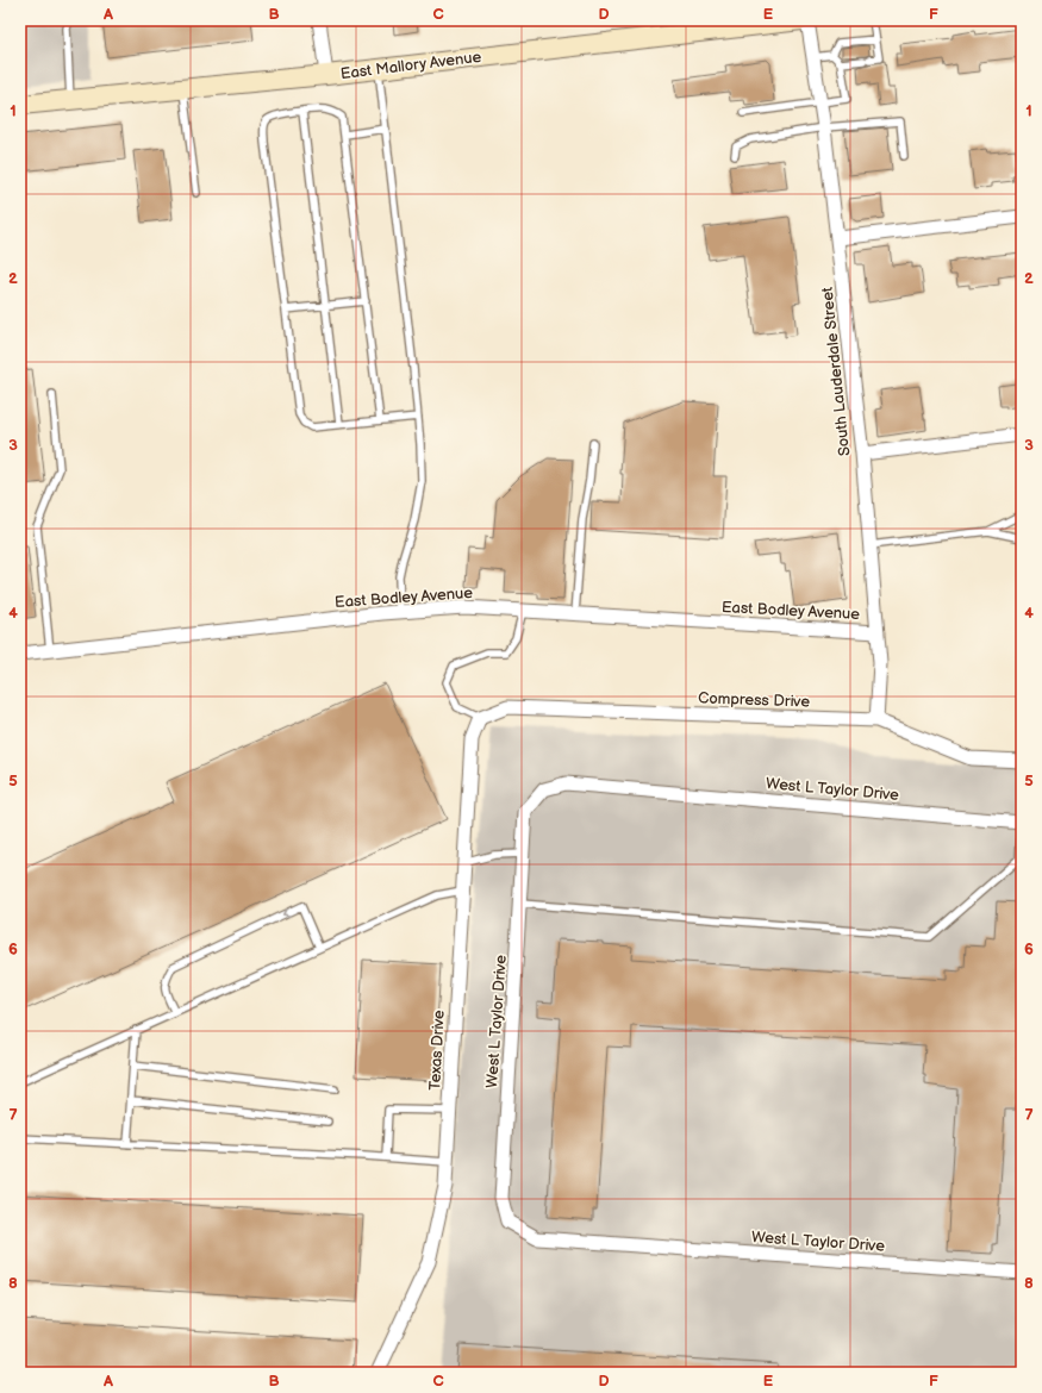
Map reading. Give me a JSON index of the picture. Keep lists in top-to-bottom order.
{
  "streets": {
    "main road": ["East Mallory Avenue"],
    "street": [
      "South Lauderdale Street",
      "East Bodley Avenue",
      "Compress Drive",
      "West L Taylor Drive",
      "Texas Drive"
    ]
  },
  "crossings": [
    ["South Lauderdale Street", "East Bodley Avenue"],
    ["South Lauderdale Street", "Compress Drive"],
    ["Compress Drive", "Texas Drive"]
  ],
  "grid": {
    "columns": [
      "A",
      "B",
      "C",
      "D",
      "E",
      "F"
    ],
    "rows": [
      "1",
      "2",
      "3",
      "4",
      "5",
      "6",
      "7",
      "8"
    ]
  }
}
